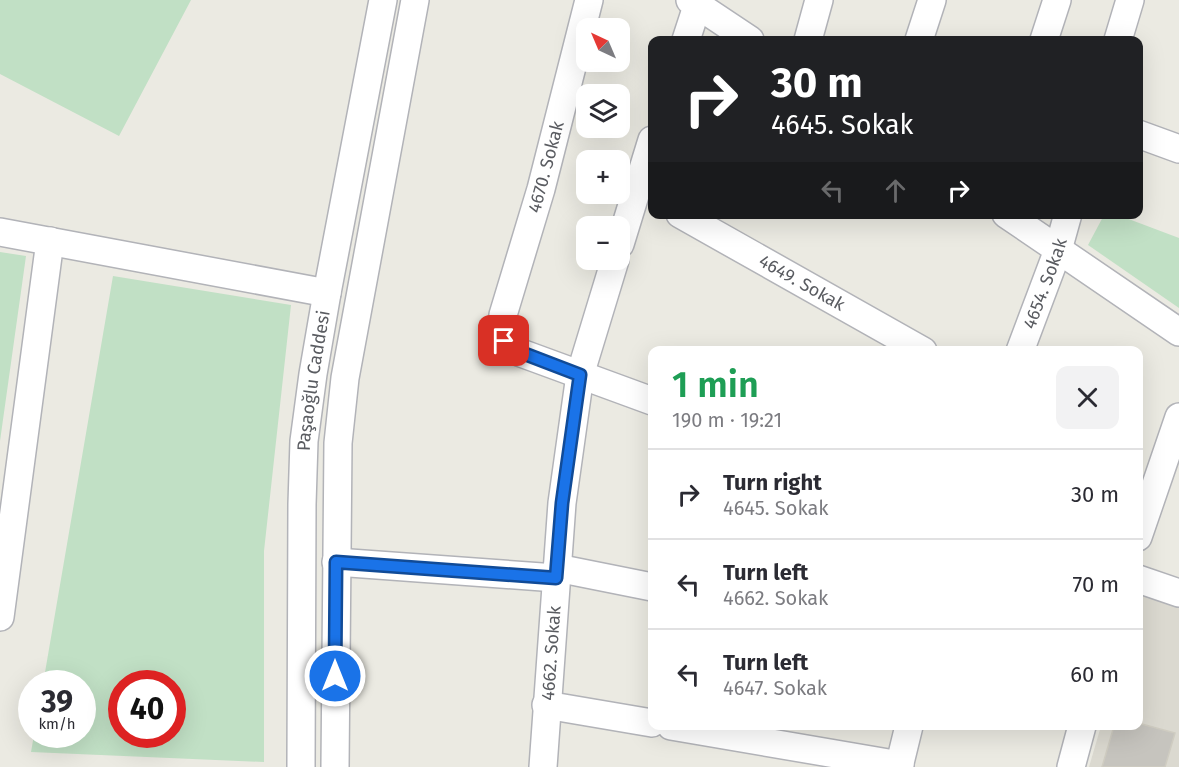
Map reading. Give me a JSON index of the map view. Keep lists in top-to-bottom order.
{
  "streets": {
    "street": [
      "4670. Sokak",
      "4649. Sokak",
      "4654. Sokak",
      "Paşaoğlu Caddesi",
      "4662. Sokak"
    ]
  },
  "crossings": [
    ["4670. Sokak", "4662. Sokak"]
  ],
  "north": "top left",
  "page": {
    "map_buttons": ["+", "−"],
    "turn": ["30 m", "4645. Sokak"],
    "heading": ["1 min", "190 m · 19:21"],
    "list": [
      {
        "name": "Turn right",
        "note": "4645. Sokak",
        "value": "30 m"
      },
      {
        "name": "Turn left",
        "note": "4662. Sokak",
        "value": "70 m"
      },
      {
        "name": "Turn left",
        "note": "4647. Sokak",
        "value": "60 m"
      }
    ],
    "speed": "39 km/h",
    "limit": "40"
  }
}
